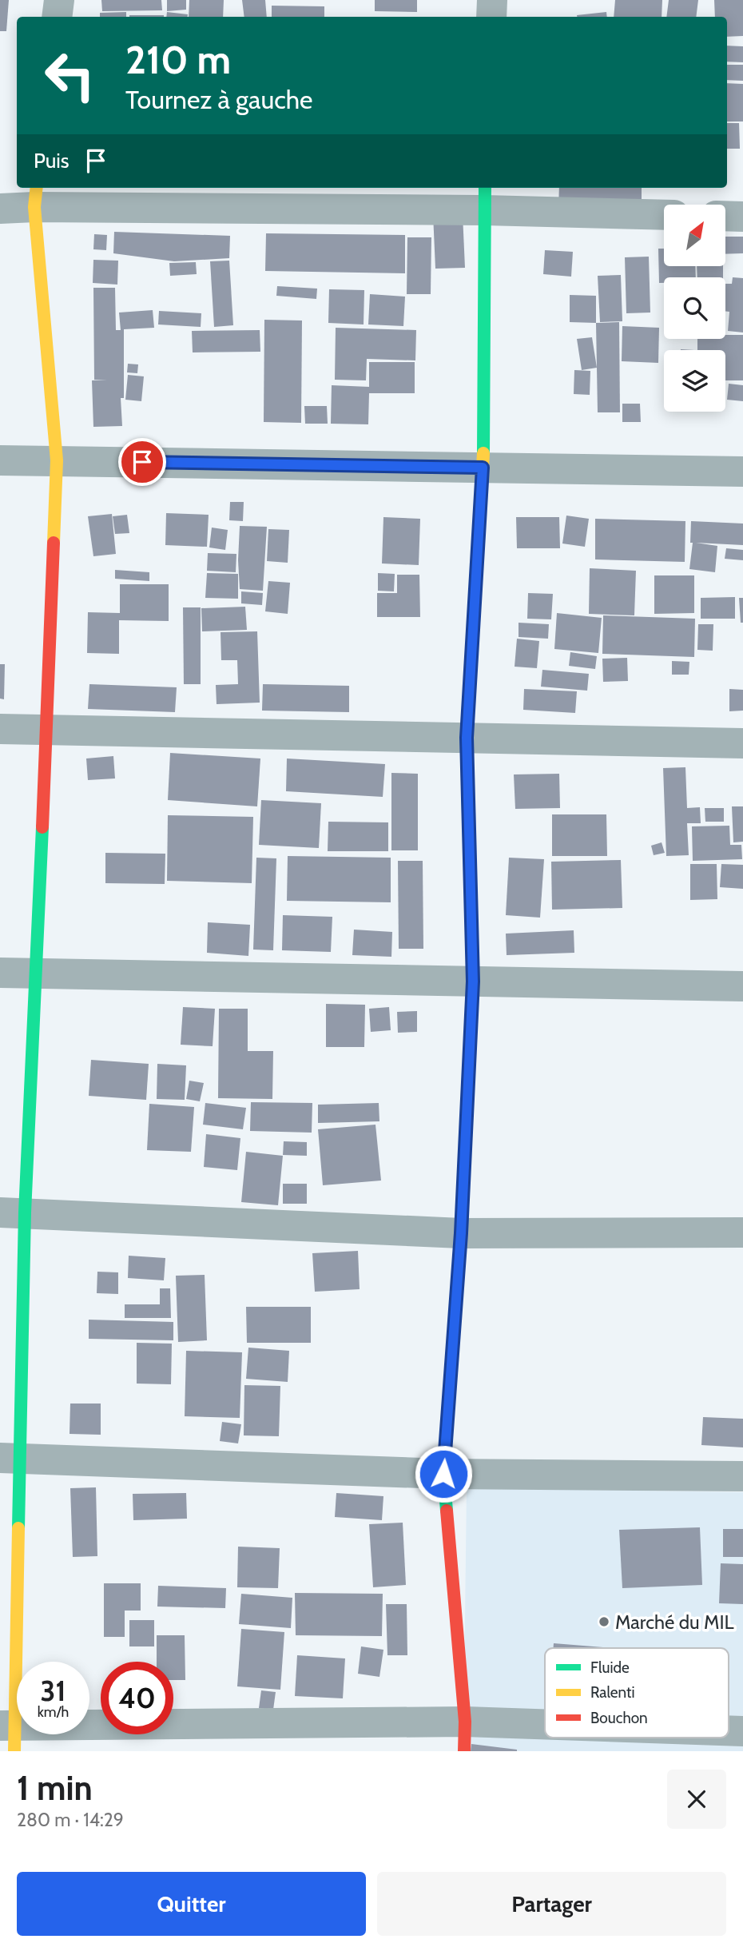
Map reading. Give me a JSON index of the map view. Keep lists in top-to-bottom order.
{
  "places": ["Marché du MIL"],
  "legend": ["Fluide", "Ralenti", "Bouchon"],
  "north": "top right",
  "page": {
    "turn": ["210 m", "Tournez à gauche"],
    "then": "Puis",
    "speed": "31 km/h",
    "limit": "40",
    "heading": ["1 min", "280 m · 14:29"],
    "buttons": ["Quitter", "Partager"]
  }
}
